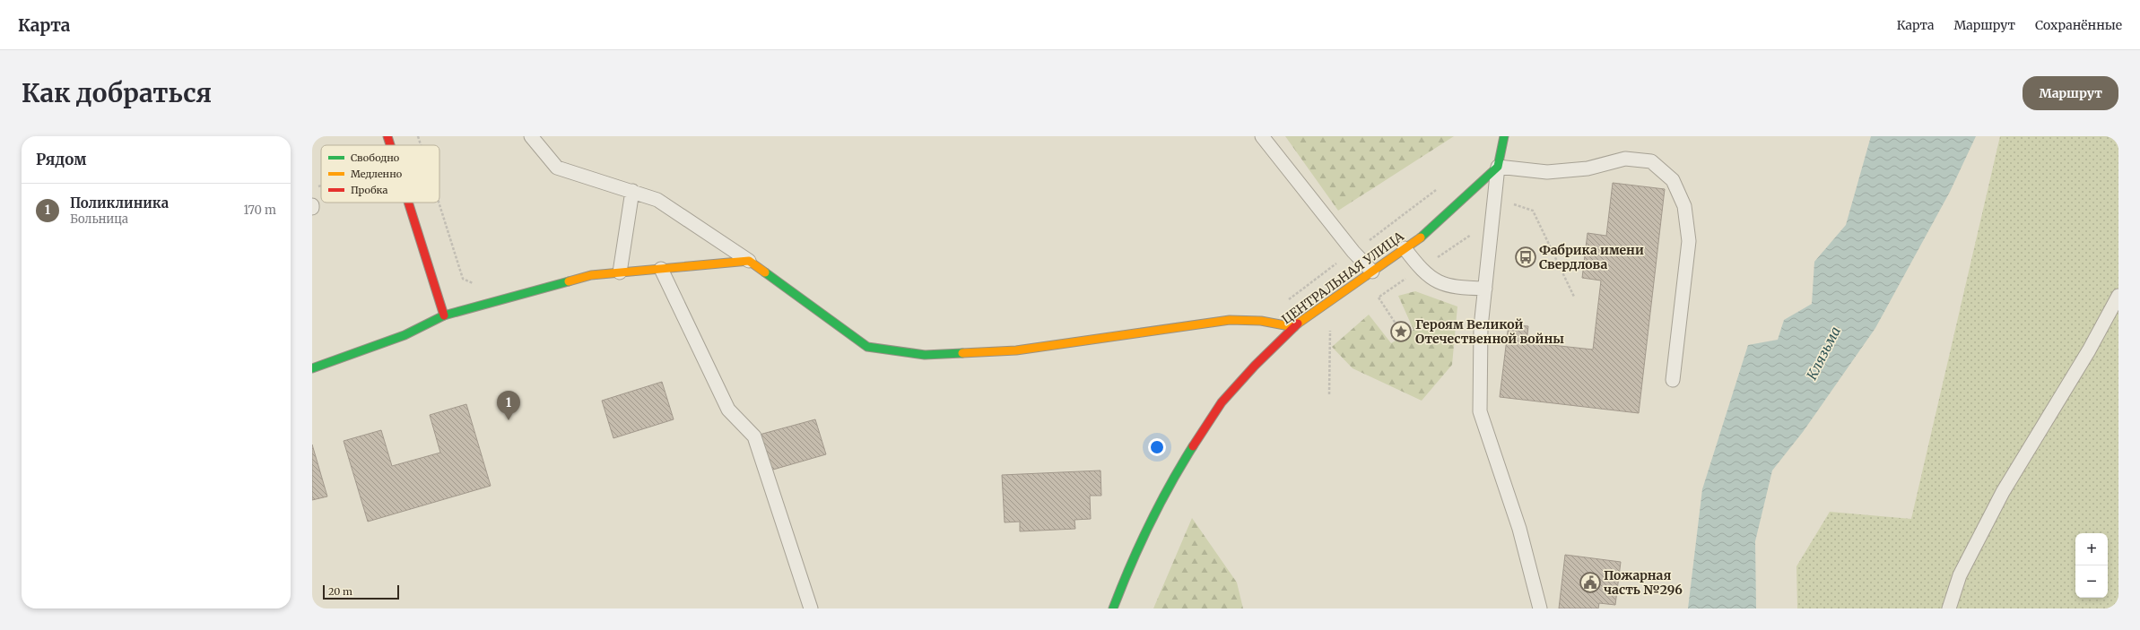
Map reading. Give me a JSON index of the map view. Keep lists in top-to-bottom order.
{
  "streets": {
    "street": ["ЦЕНТРАЛЬНАЯ УЛИЦА"]
  },
  "water": ["Клязьма"],
  "places": {
    "bus stop": ["Фабрика имени Свердлова"],
    "place": ["Героям Великой Отечественной войны"],
    "public building": ["Пожарная часть №296"]
  },
  "legend": ["Свободно", "Медленно", "Пробка"],
  "scale_bar": "20 m",
  "page": {
    "header": "Карта",
    "nav": ["Карта", "Маршрут", "Сохранённые"],
    "buttons": "Маршрут",
    "title": "Как добраться",
    "heading": "Рядом",
    "list": [
      {
        "mark": "1",
        "name": "Поликлиника",
        "note": "Больница",
        "value": "170 m"
      }
    ],
    "pins": "1",
    "map_buttons": ["+", "−"],
    "scale": "20 m"
  }
}
